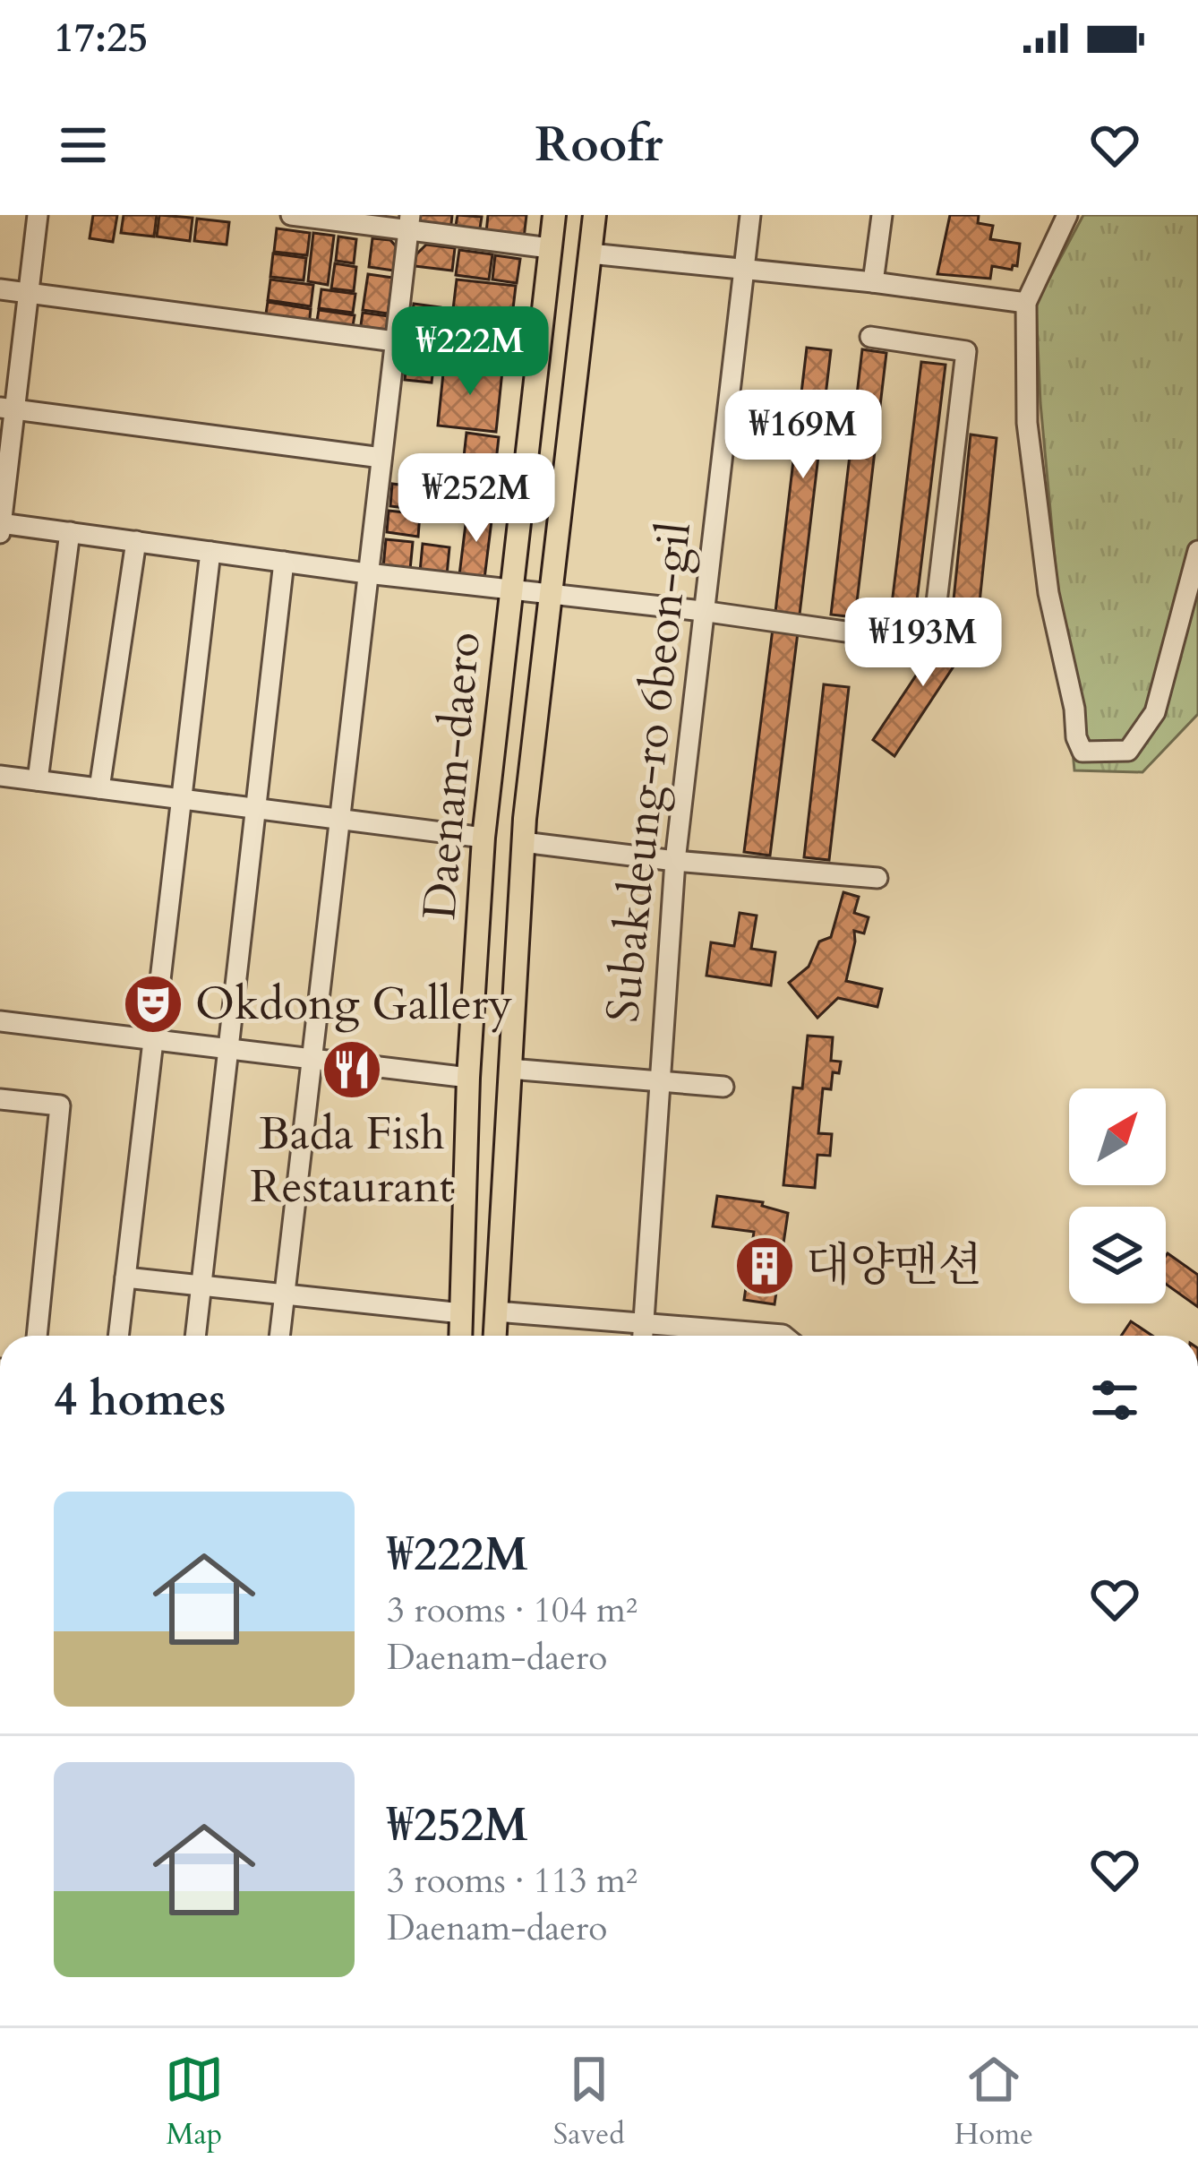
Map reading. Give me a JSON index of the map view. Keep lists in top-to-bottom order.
{
  "streets": {
    "main road": ["Daenam-daero"],
    "street": ["Subakdeung-ro 6beon-gil"]
  },
  "crossings": [
    ["Subakdeung-ro 6beon-gil", "Daenam-daero"]
  ],
  "places": {
    "theatre": ["Okdong Gallery"],
    "restaurant": ["Bada Fish Restaurant"],
    "building": ["대양맨션"]
  },
  "north": "top right",
  "page": {
    "status": "17:25",
    "header": "Roofr",
    "price": [
      "₩222M",
      "₩169M",
      "₩252M",
      "₩193M"
    ],
    "heading": "4 homes",
    "list": [
      {
        "name": "₩222M",
        "note": "3 rooms · 104 m² · Daenam-daero"
      },
      {
        "name": "₩252M",
        "note": "3 rooms · 113 m² · Daenam-daero"
      }
    ],
    "tabs": ["Map", "Saved", "Home"]
  }
}
